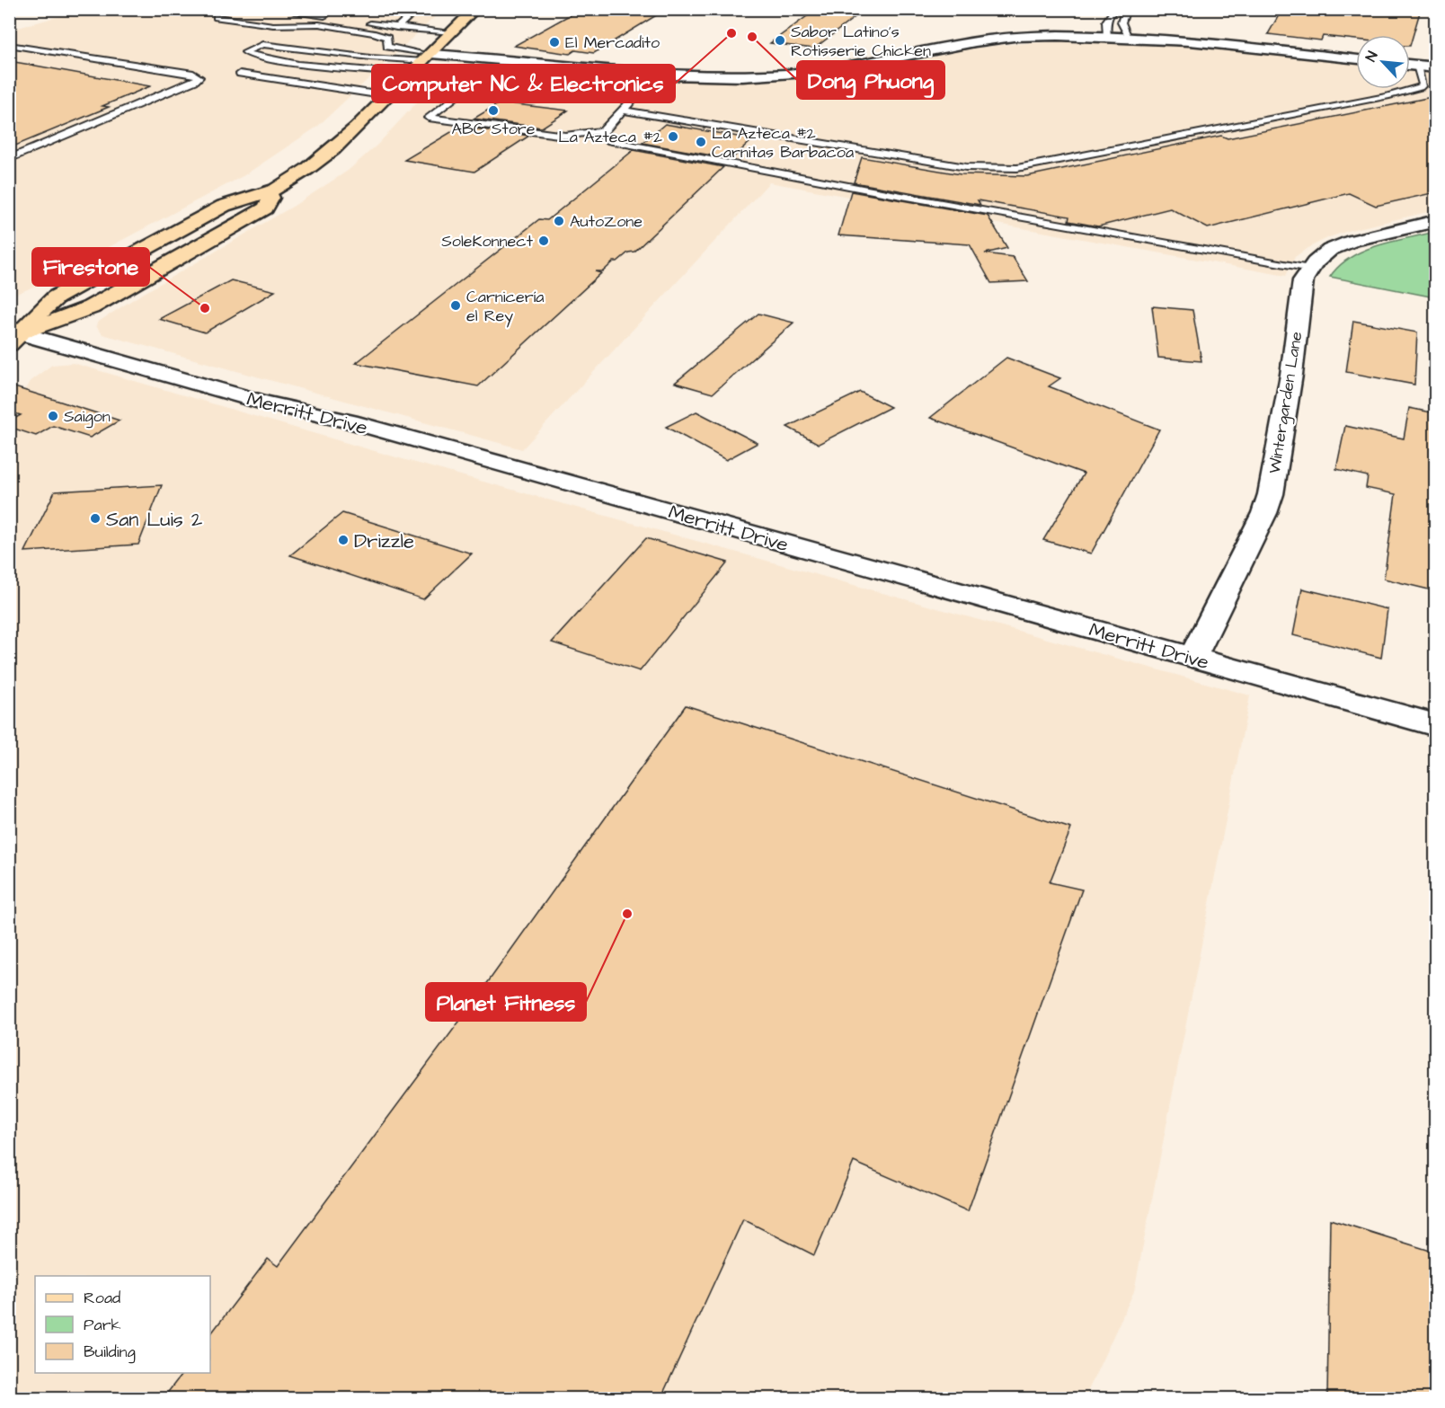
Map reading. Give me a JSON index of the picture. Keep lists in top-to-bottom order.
{
  "streets": {
    "street": ["Wintergarden Lane", "Merritt Drive"]
  },
  "crossings": [
    ["Wintergarden Lane", "Merritt Drive"]
  ],
  "places": [
    "Computer NC & Electronics",
    "Dong Phuong",
    "Sabor Latino's Rotisserie Chicken",
    "El Mercadito",
    "ABC Store",
    "La Azteca #2",
    "La Azteca #2 Carnitas Barbacoa",
    "AutoZone",
    "SoleKonnect",
    "Carnicería el Rey",
    "Firestone",
    "Saigon",
    "San Luis 2",
    "Drizzle",
    "Planet Fitness"
  ],
  "legend": ["Road", "Park", "Building"],
  "north": "top left"
}
